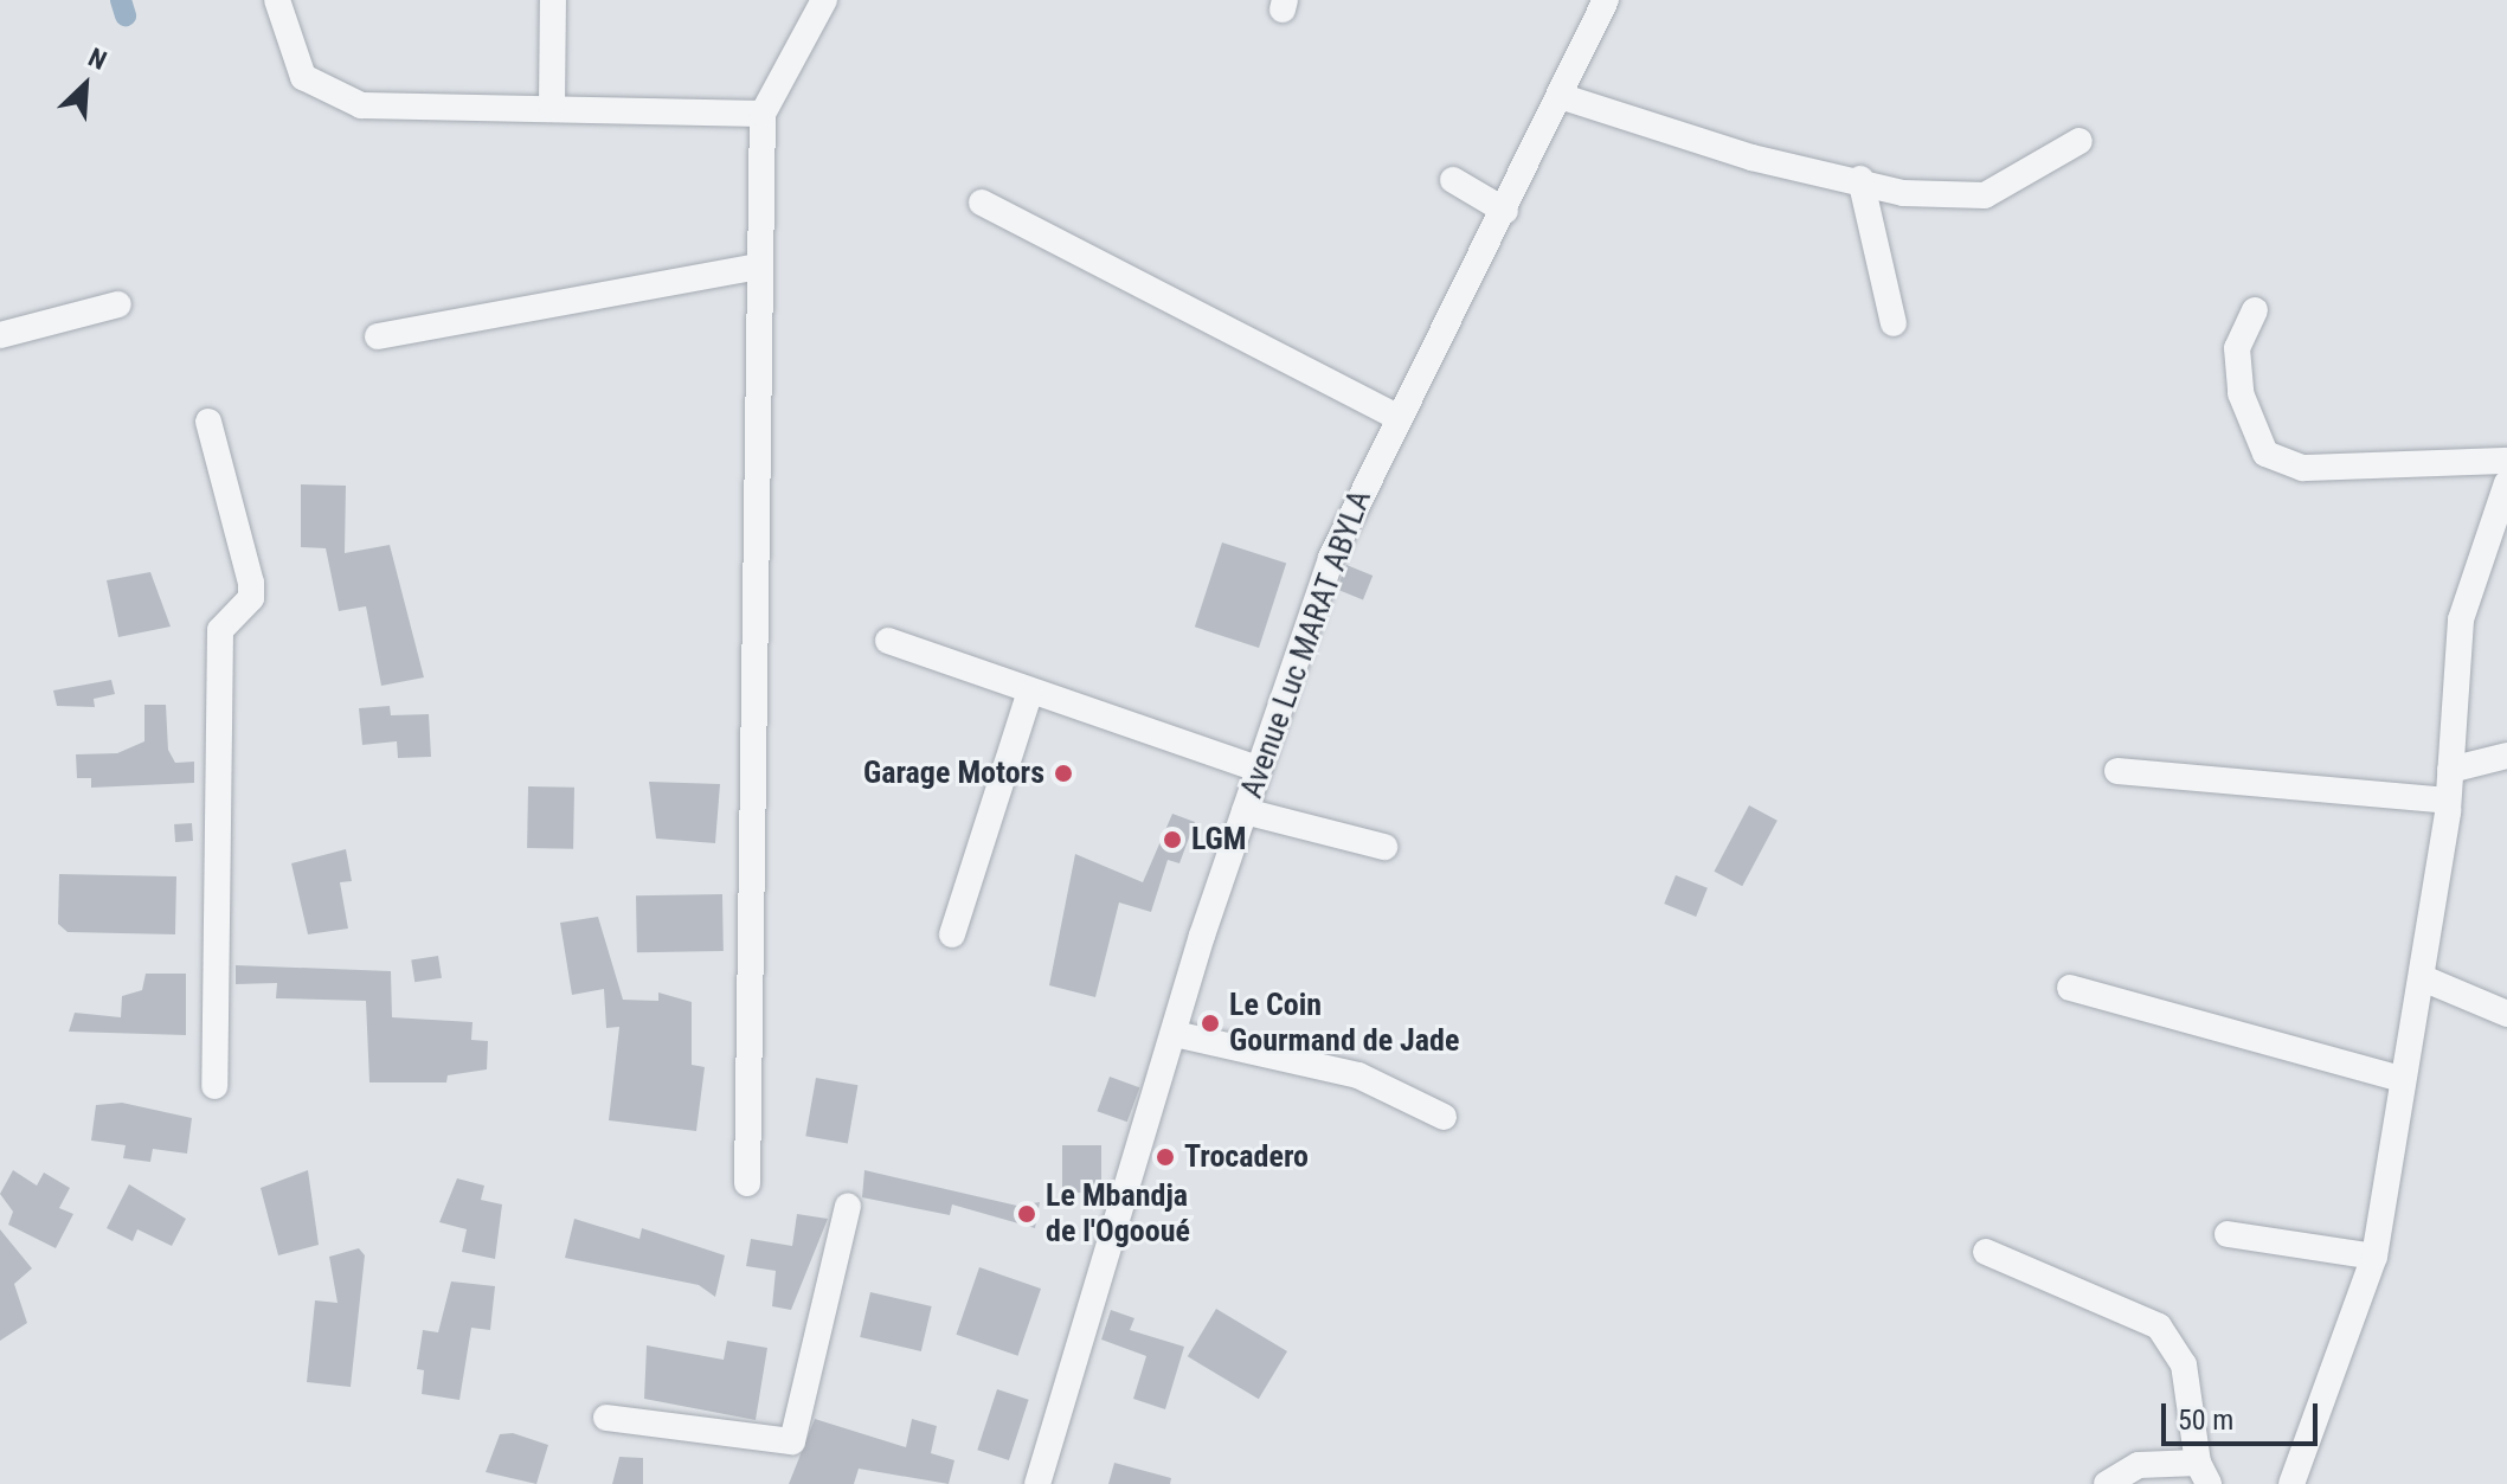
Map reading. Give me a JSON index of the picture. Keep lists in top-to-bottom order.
{
  "streets": {
    "street": ["Avenue Luc MARAT ABYLA"]
  },
  "places": [
    "Garage Motors",
    "LGM",
    "Le Coin Gourmand de Jade",
    "Trocadero",
    "Le Mbandja de l'Ogooué"
  ],
  "scale_bar": "50 m",
  "north": "top right"
}
